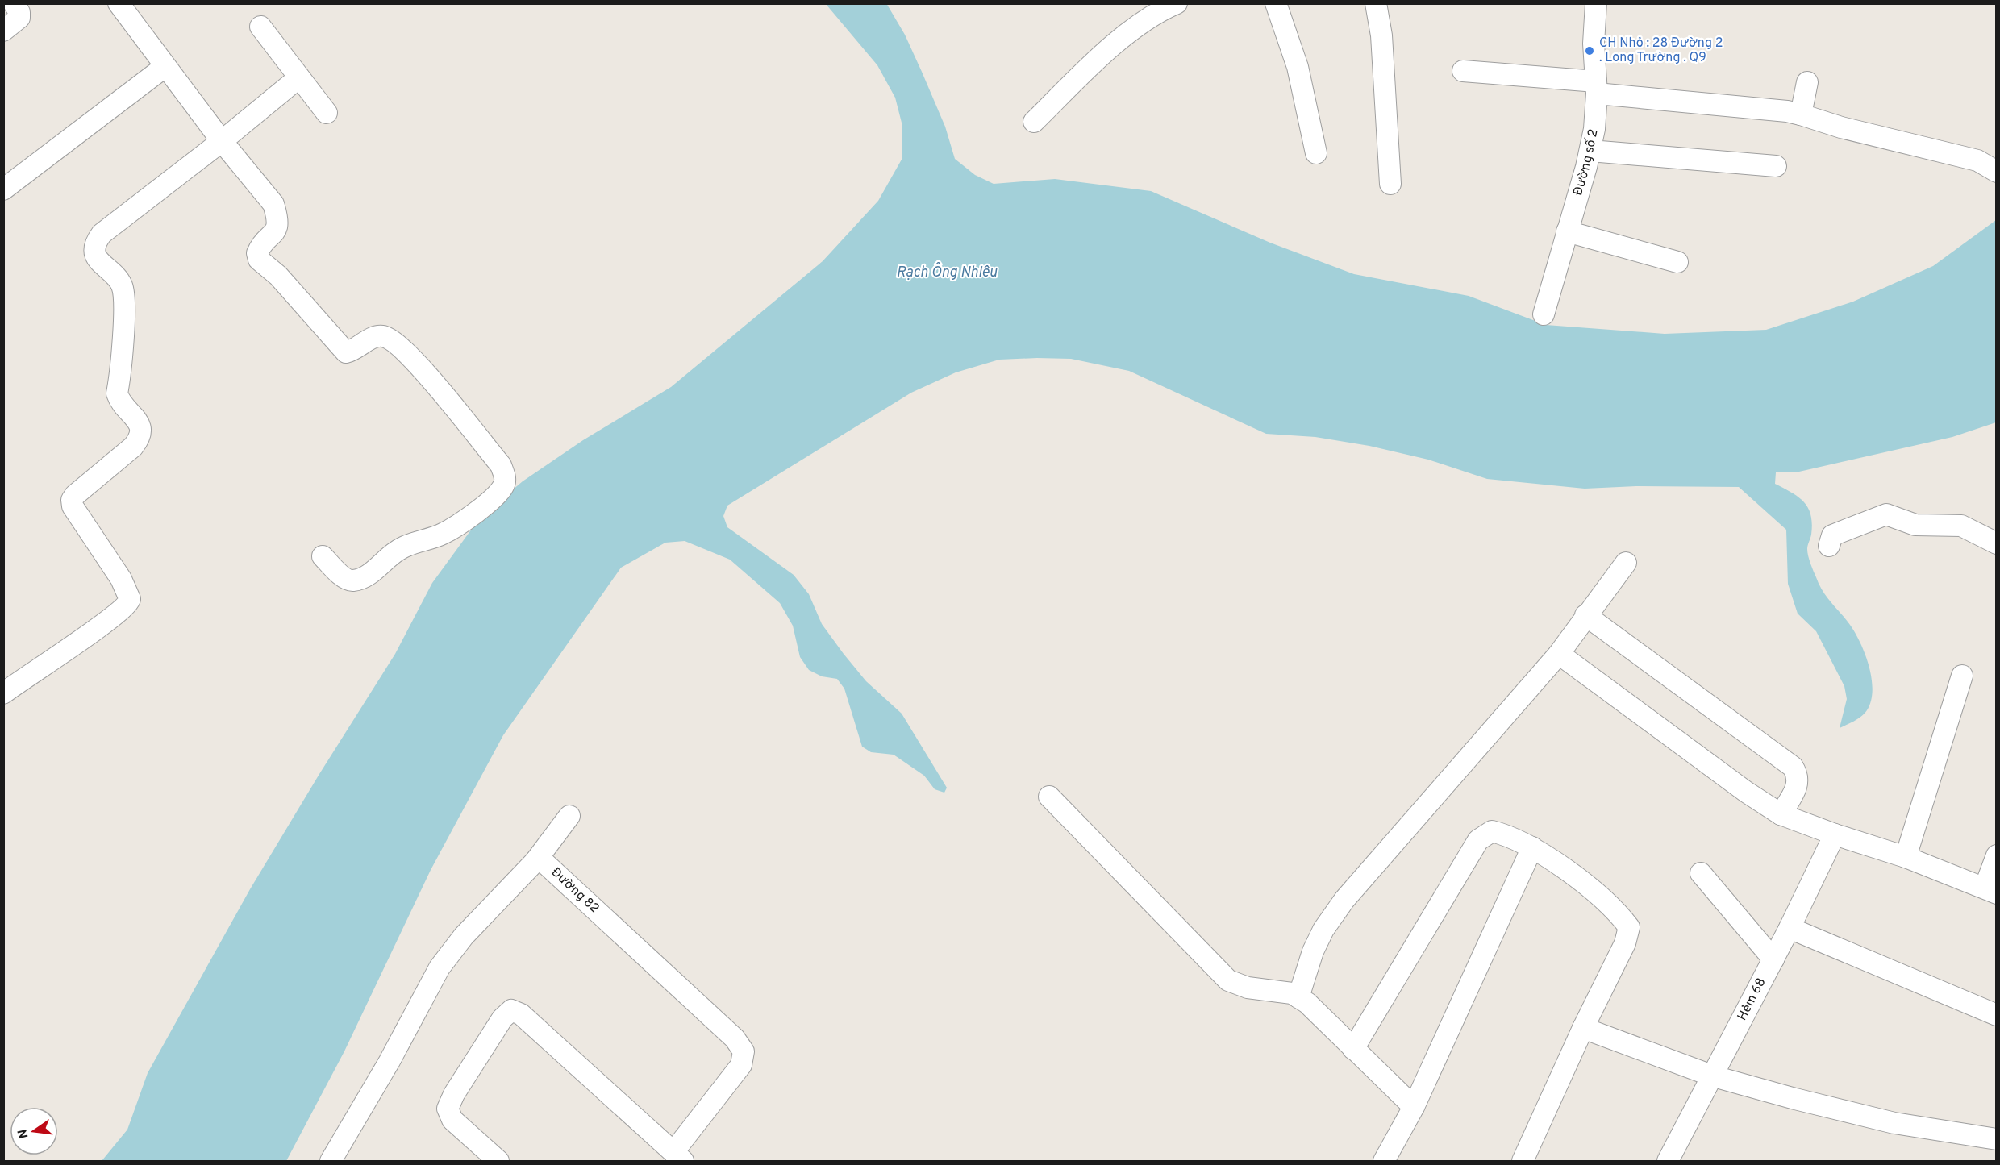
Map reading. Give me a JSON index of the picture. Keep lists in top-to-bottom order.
{
  "streets": {
    "street": ["Đường số 2", "Đường 82", "Hẻm 68"]
  },
  "water": ["Rạch Ông Nhiêu"],
  "places": ["CH Nhỏ : 28 Đường 2 . Long Trường . Q9"],
  "north": "left"
}
